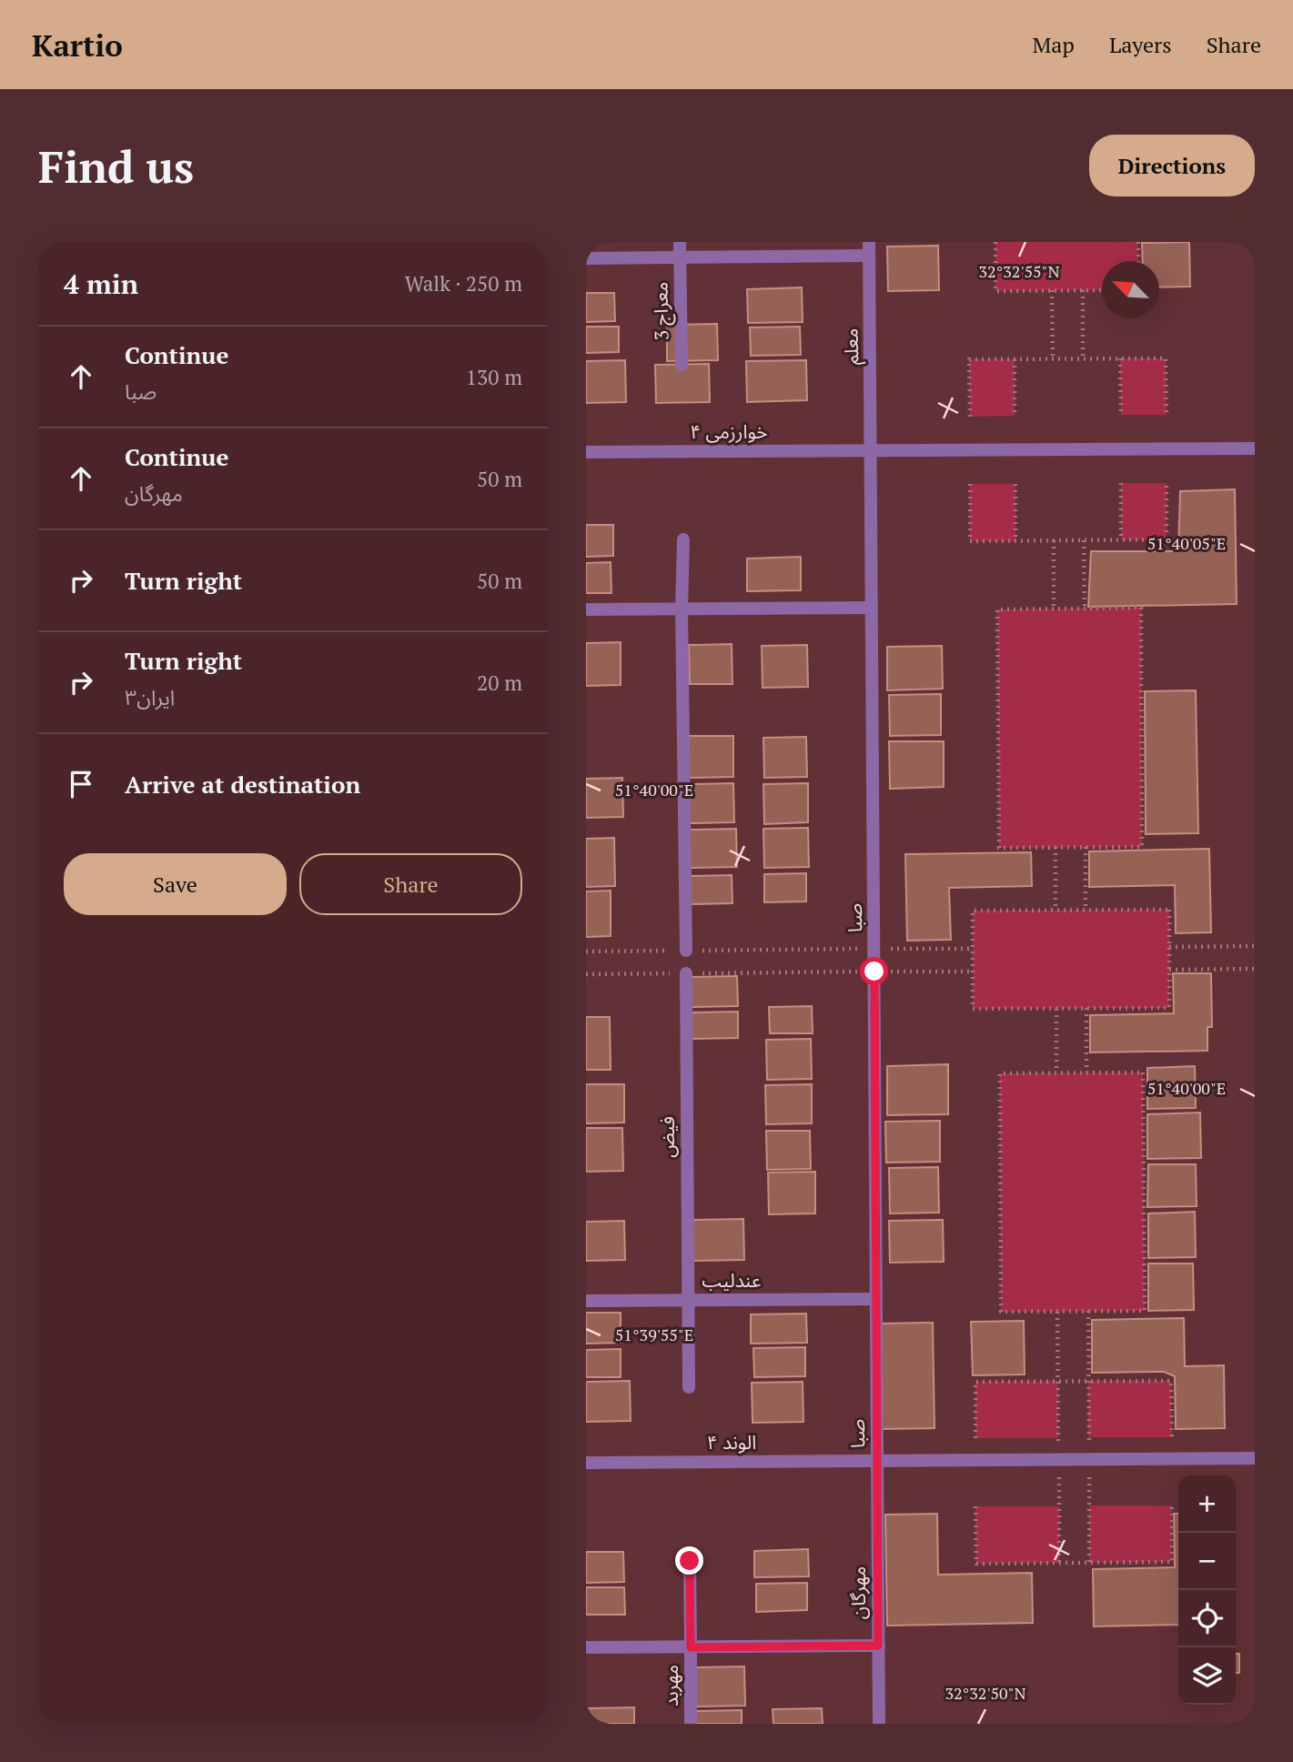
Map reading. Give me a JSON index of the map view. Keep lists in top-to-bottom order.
{
  "streets": {
    "street": [
      "معراج 3",
      "معلم",
      "خوارزمی ۴",
      "صبا",
      "فیض",
      "عندلیب",
      "الوند ۴",
      "مهرگان",
      "مهربد"
    ]
  },
  "crossings": [
    ["معلم", "خوارزمی ۴"],
    ["معلم", "صبا"],
    ["خوارزمی ۴", "صبا"],
    ["صبا", "عندلیب"],
    ["صبا", "الوند ۴"],
    ["صبا", "مهرگان"],
    ["فیض", "عندلیب"],
    ["الوند ۴", "مهرگان"]
  ],
  "north": "top left",
  "page": {
    "header": "Kartio",
    "nav": ["Map", "Layers", "Share"],
    "buttons": [
      "Directions",
      ["Save", "Share"]
    ],
    "title": "Find us",
    "heading": ["4 min", "Walk · 250 m"],
    "list": [
      ["Continue", "صبا", "130 m"],
      ["Continue", "مهرگان", "50 m"],
      ["Turn right", "50 m"],
      ["Turn right", "ایران۳", "20 m"],
      "Arrive at destination"
    ],
    "map_buttons": ["+", "−"]
  },
  "coordinates": [
    "32°32'55\"N",
    "51°40'05\"E",
    "51°40'00\"E",
    "51°39'55\"E",
    "32°32'50\"N"
  ]
}
